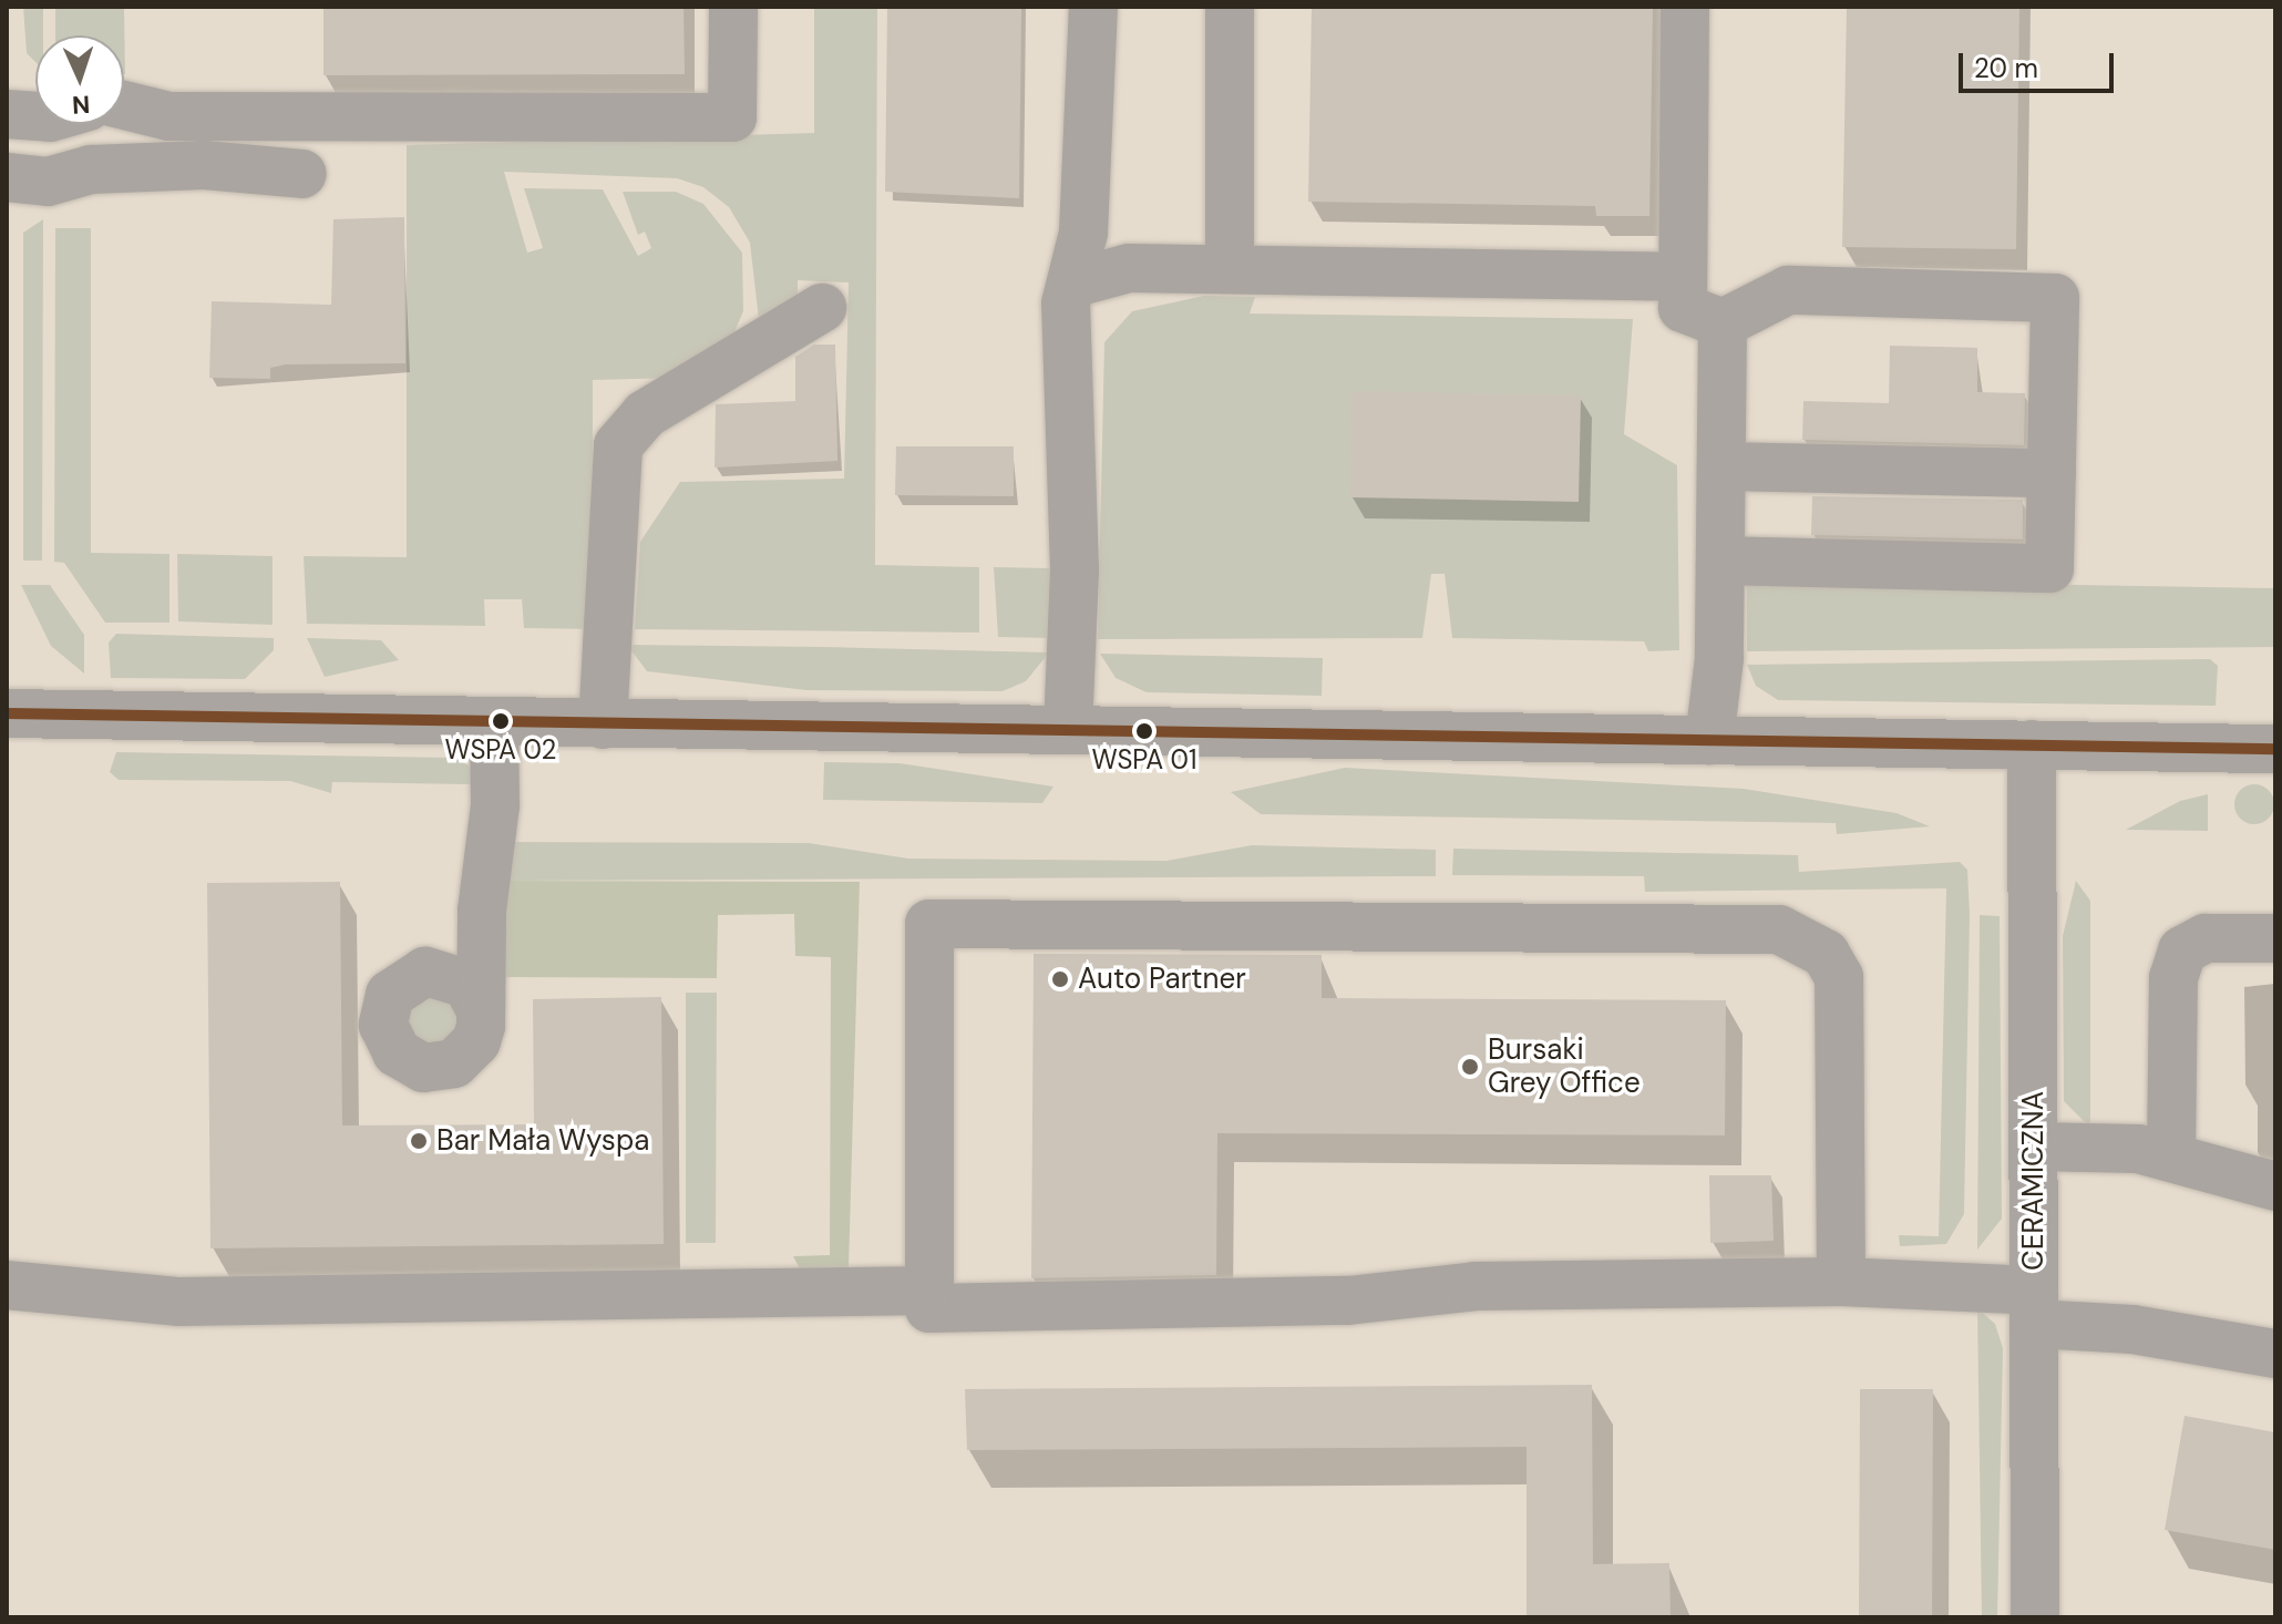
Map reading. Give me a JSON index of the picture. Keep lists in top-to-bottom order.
{
  "streets": {
    "street": ["CERAMICZNA"]
  },
  "places": [
    "WSPA 02",
    "WSPA 01",
    "Auto Partner",
    "Bursaki Grey Office",
    "Bar Mała Wyspa"
  ],
  "scale_bar": "20 m",
  "north": "bottom"
}
